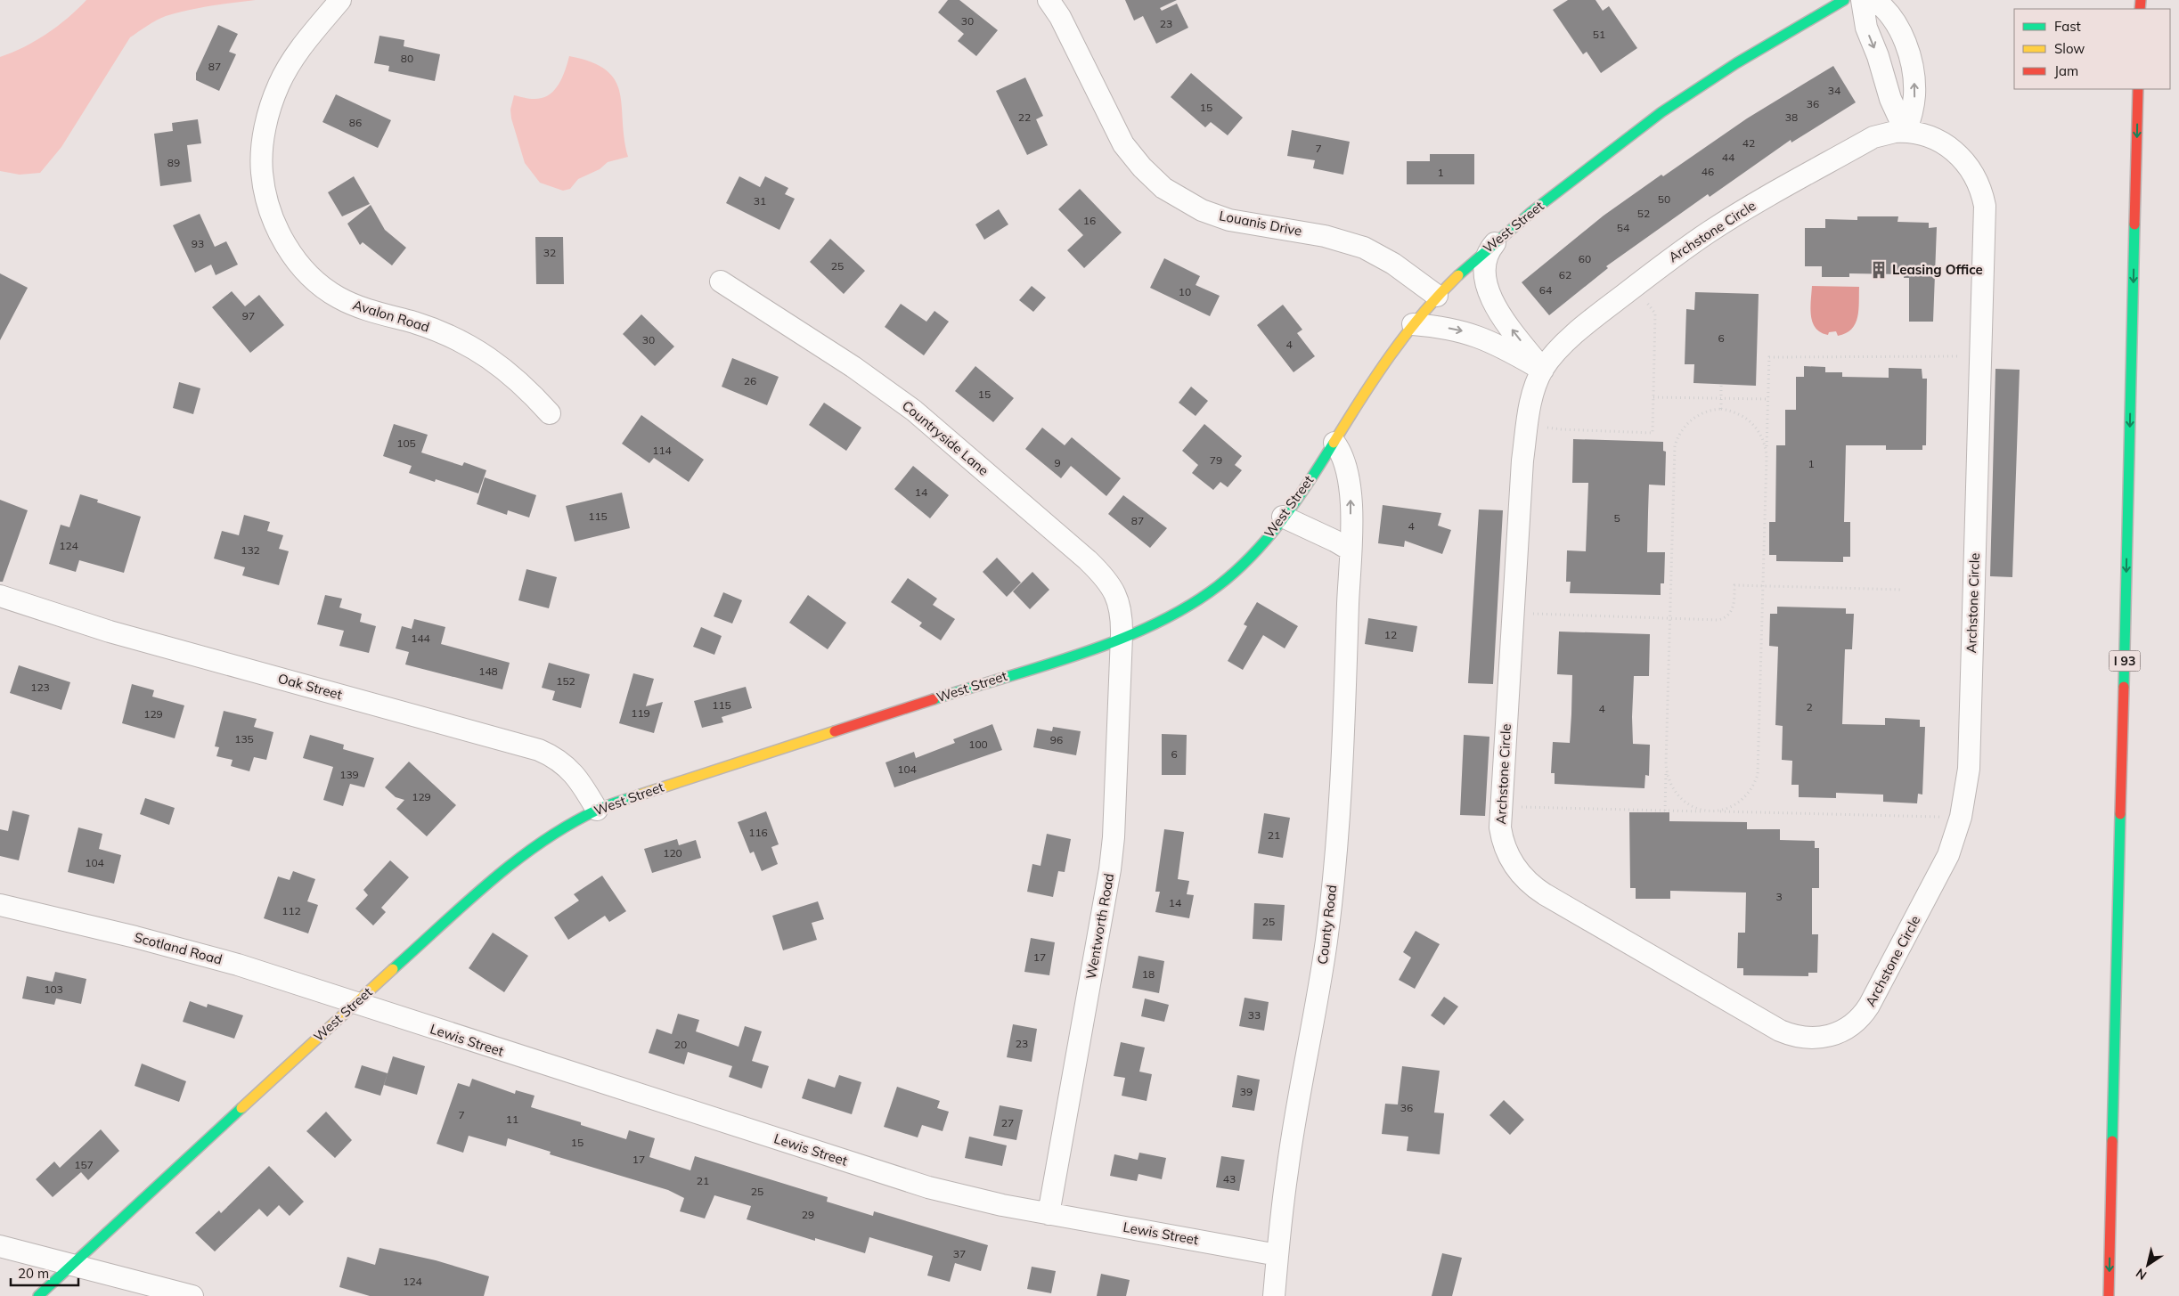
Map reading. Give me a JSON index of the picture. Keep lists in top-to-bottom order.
{
  "streets": {
    "main road": ["West Street", "I 93"],
    "street": [
      "Louanis Drive",
      "Archstone Circle",
      "Avalon Road",
      "Countryside Lane",
      "Oak Street",
      "County Road",
      "Wentworth Road",
      "Scotland Road",
      "Lewis Street"
    ]
  },
  "crossings": [
    ["Louanis Drive", "West Street"],
    ["West Street", "Countryside Lane"],
    ["West Street", "Oak Street"],
    ["West Street", "County Road"],
    ["West Street", "Wentworth Road"],
    ["West Street", "Scotland Road"],
    ["West Street", "Lewis Street"],
    ["Countryside Lane", "Wentworth Road"],
    ["County Road", "Lewis Street"],
    ["Wentworth Road", "Lewis Street"],
    ["Scotland Road", "Lewis Street"]
  ],
  "places": {
    "building": ["Leasing Office"]
  },
  "house_numbers": [
    "30",
    "23",
    "51",
    "80",
    "87",
    "34",
    "36",
    "15",
    "22",
    "38",
    "86",
    "42",
    "7",
    "44",
    "89",
    "46",
    "1",
    "50",
    "31",
    "52",
    "16",
    "54",
    "93",
    "32",
    "60",
    "25",
    "62",
    "64",
    "10",
    "97",
    "6",
    "30",
    "4",
    "26",
    "15",
    "105",
    "114",
    "79",
    "9",
    "1",
    "14",
    "115",
    "5",
    "87",
    "4",
    "124",
    "132",
    "12",
    "144",
    "148",
    "152",
    "123",
    "115",
    "2",
    "4",
    "119",
    "129",
    "135",
    "96",
    "100",
    "6",
    "104",
    "139",
    "129",
    "116",
    "21",
    "120",
    "104",
    "3",
    "14",
    "112",
    "25",
    "17",
    "18",
    "103",
    "33",
    "23",
    "20",
    "39",
    "36",
    "7",
    "11",
    "27",
    "15",
    "17",
    "157",
    "43",
    "21",
    "25",
    "29",
    "37",
    "124"
  ],
  "legend": ["Fast", "Slow", "Jam"],
  "scale_bar": "20 m",
  "north": "bottom left"
}
